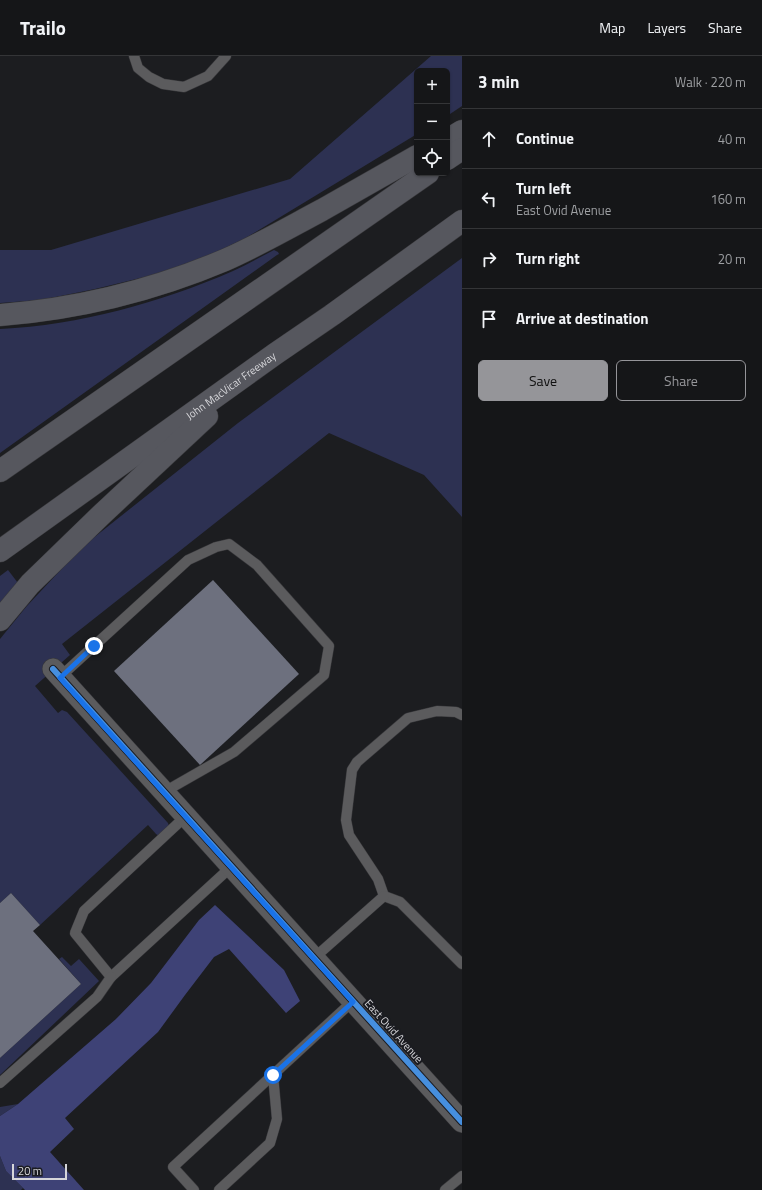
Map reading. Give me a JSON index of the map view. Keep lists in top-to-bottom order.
{
  "streets": {
    "highway": ["John MacVicar Freeway"],
    "street": ["East Ovid Avenue"]
  },
  "scale_bar": "20 m",
  "page": {
    "header": "Trailo",
    "nav": ["Map", "Layers", "Share"],
    "heading": ["3 min", "Walk · 220 m"],
    "map_buttons": ["+", "−"],
    "list": [
      ["Continue", "40 m"],
      ["Turn left", "East Ovid Avenue", "160 m"],
      ["Turn right", "20 m"],
      "Arrive at destination"
    ],
    "buttons": ["Save", "Share"],
    "scale": "20 m"
  }
}
